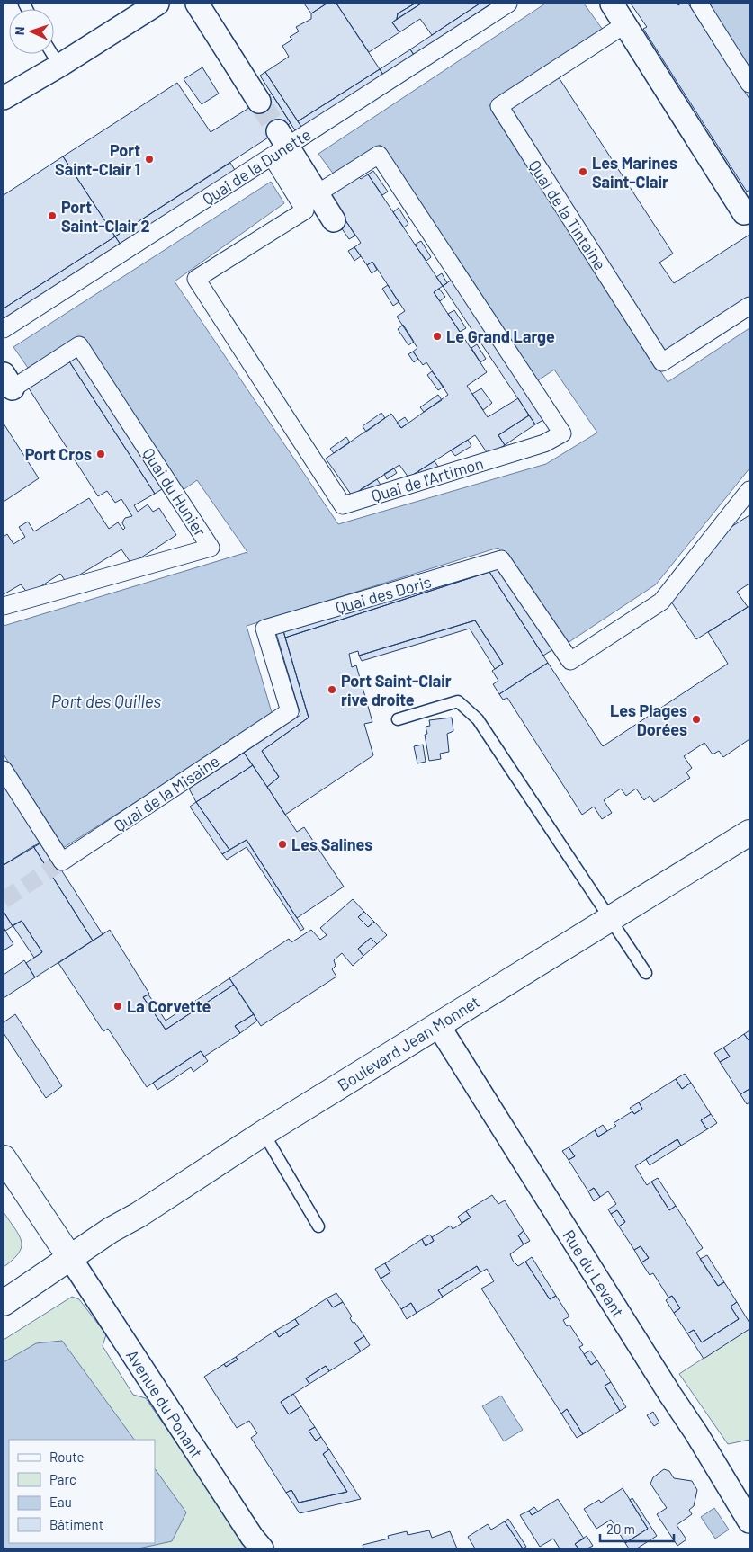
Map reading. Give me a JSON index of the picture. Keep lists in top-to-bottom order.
{
  "streets": {
    "street": [
      "Quai de la Dunette",
      "Quai de la Tintaine",
      "Quai de l'Artimon",
      "Quai du Hunier",
      "Quai des Doris",
      "Quai de la Misaine",
      "Boulevard Jean Monnet",
      "Rue du Levant",
      "Avenue du Ponant"
    ]
  },
  "crossings": [
    ["Quai de la Dunette", "Quai de l'Artimon"],
    ["Quai des Doris", "Quai de la Misaine"],
    ["Boulevard Jean Monnet", "Rue du Levant"],
    ["Boulevard Jean Monnet", "Avenue du Ponant"]
  ],
  "water": ["Port des Quilles"],
  "places": [
    "Port Saint-Clair 1",
    "Les Marines Saint-Clair",
    "Port Saint-Clair 2",
    "Le Grand Large",
    "Port Cros",
    "Port Saint-Clair rive droite",
    "Les Plages Dorées",
    "Les Salines",
    "La Corvette"
  ],
  "legend": [
    "Route",
    "Parc",
    "Eau",
    "Bâtiment"
  ],
  "scale_bar": "20 m",
  "north": "left"
}
